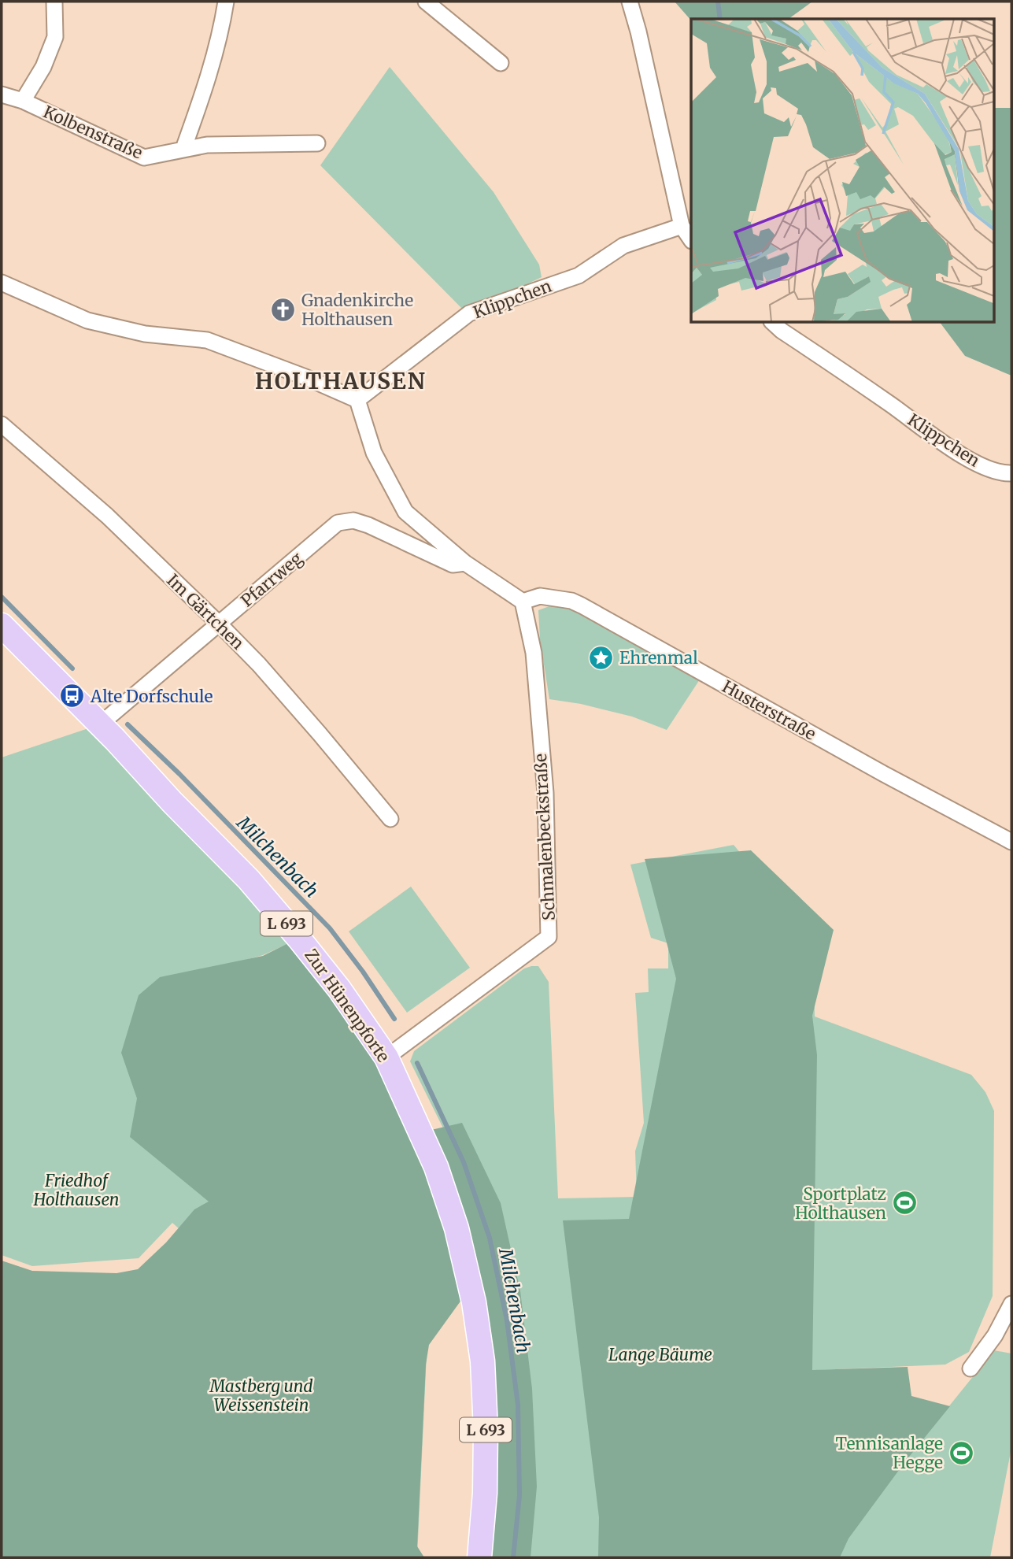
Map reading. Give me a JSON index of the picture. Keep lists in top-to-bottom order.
{
  "streets": {
    "main road": ["L 693", "Zur Hünenpforte"],
    "street": [
      "Kolbenstraße",
      "Klippchen",
      "Pfarrweg",
      "Im Gärtchen",
      "Husterstraße",
      "Schmalenbeckstraße"
    ]
  },
  "crossings": [
    ["Pfarrweg", "Im Gärtchen"],
    ["Pfarrweg", "Zur Hünenpforte"],
    ["Husterstraße", "Schmalenbeckstraße"],
    ["Schmalenbeckstraße", "Zur Hünenpforte"]
  ],
  "districts": ["HOLTHAUSEN"],
  "water": ["Milchenbach"],
  "parks": ["Friedhof Holthausen", "Lange Bäume", "Mastberg und Weissenstein"],
  "places": {
    "church": ["Gnadenkirche Holthausen"],
    "place": ["Ehrenmal"],
    "bus stop": ["Alte Dorfschule"],
    "sports": ["Sportplatz Holthausen", "Tennisanlage Hegge"]
  }
}
